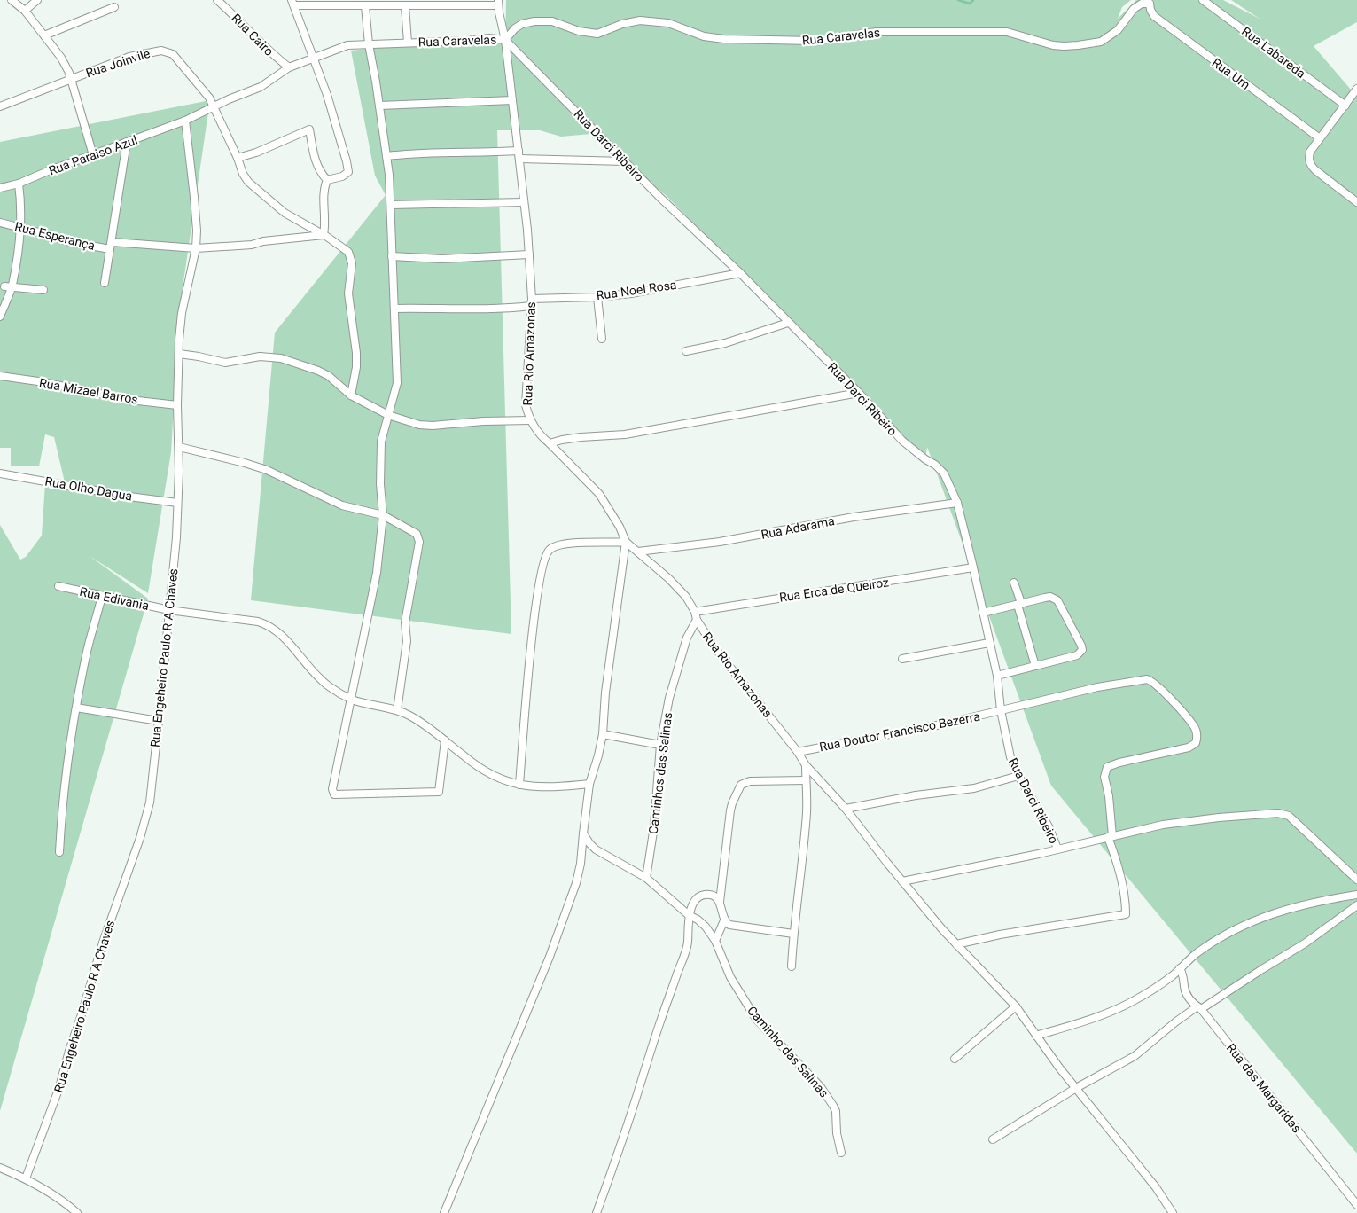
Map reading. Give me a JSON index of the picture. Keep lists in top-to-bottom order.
{
  "streets": {
    "street": [
      "Rua Cairo",
      "Rua Caravelas",
      "Rua Labareda",
      "Rua Joinvile",
      "Rua Um",
      "Rua Darci Ribeiro",
      "Rua Paraiso Azul",
      "Rua Esperança",
      "Rua Noel Rosa",
      "Rua Rio Amazonas",
      "Rua Mizael Barros",
      "Rua Olho Dagua",
      "Rua Adarama",
      "Rua Erca de Queiroz",
      "Rua Edivania",
      "Rua Engeheiro Paulo R A Chaves",
      "Rua Doutor Francisco Bezerra",
      "Caminhos das Salinas",
      "Caminho das Salinas",
      "Rua das Margaridas"
    ]
  },
  "crossings": [
    ["Rua Cairo", "Rua Caravelas"],
    ["Rua Caravelas", "Rua Joinvile"],
    ["Rua Caravelas", "Rua Um"],
    ["Rua Caravelas", "Rua Darci Ribeiro"],
    ["Rua Caravelas", "Rua Paraiso Azul"],
    ["Rua Caravelas", "Rua Rio Amazonas"],
    ["Rua Caravelas", "Rua Engeheiro Paulo R A Chaves"],
    ["Rua Darci Ribeiro", "Rua Noel Rosa"],
    ["Rua Darci Ribeiro", "Rua Rio Amazonas"],
    ["Rua Darci Ribeiro", "Rua Adarama"],
    ["Rua Darci Ribeiro", "Rua Erca de Queiroz"],
    ["Rua Darci Ribeiro", "Rua Doutor Francisco Bezerra"],
    ["Rua Paraiso Azul", "Rua Engeheiro Paulo R A Chaves"],
    ["Rua Esperança", "Rua Engeheiro Paulo R A Chaves"],
    ["Rua Noel Rosa", "Rua Rio Amazonas"],
    ["Rua Rio Amazonas", "Rua Adarama"],
    ["Rua Rio Amazonas", "Rua Erca de Queiroz"],
    ["Rua Rio Amazonas", "Rua Doutor Francisco Bezerra"],
    ["Rua Rio Amazonas", "Caminhos das Salinas"],
    ["Rua Mizael Barros", "Rua Engeheiro Paulo R A Chaves"],
    ["Rua Olho Dagua", "Rua Engeheiro Paulo R A Chaves"],
    ["Rua Edivania", "Rua Engeheiro Paulo R A Chaves"],
    ["Caminhos das Salinas", "Caminho das Salinas"]
  ]
}
